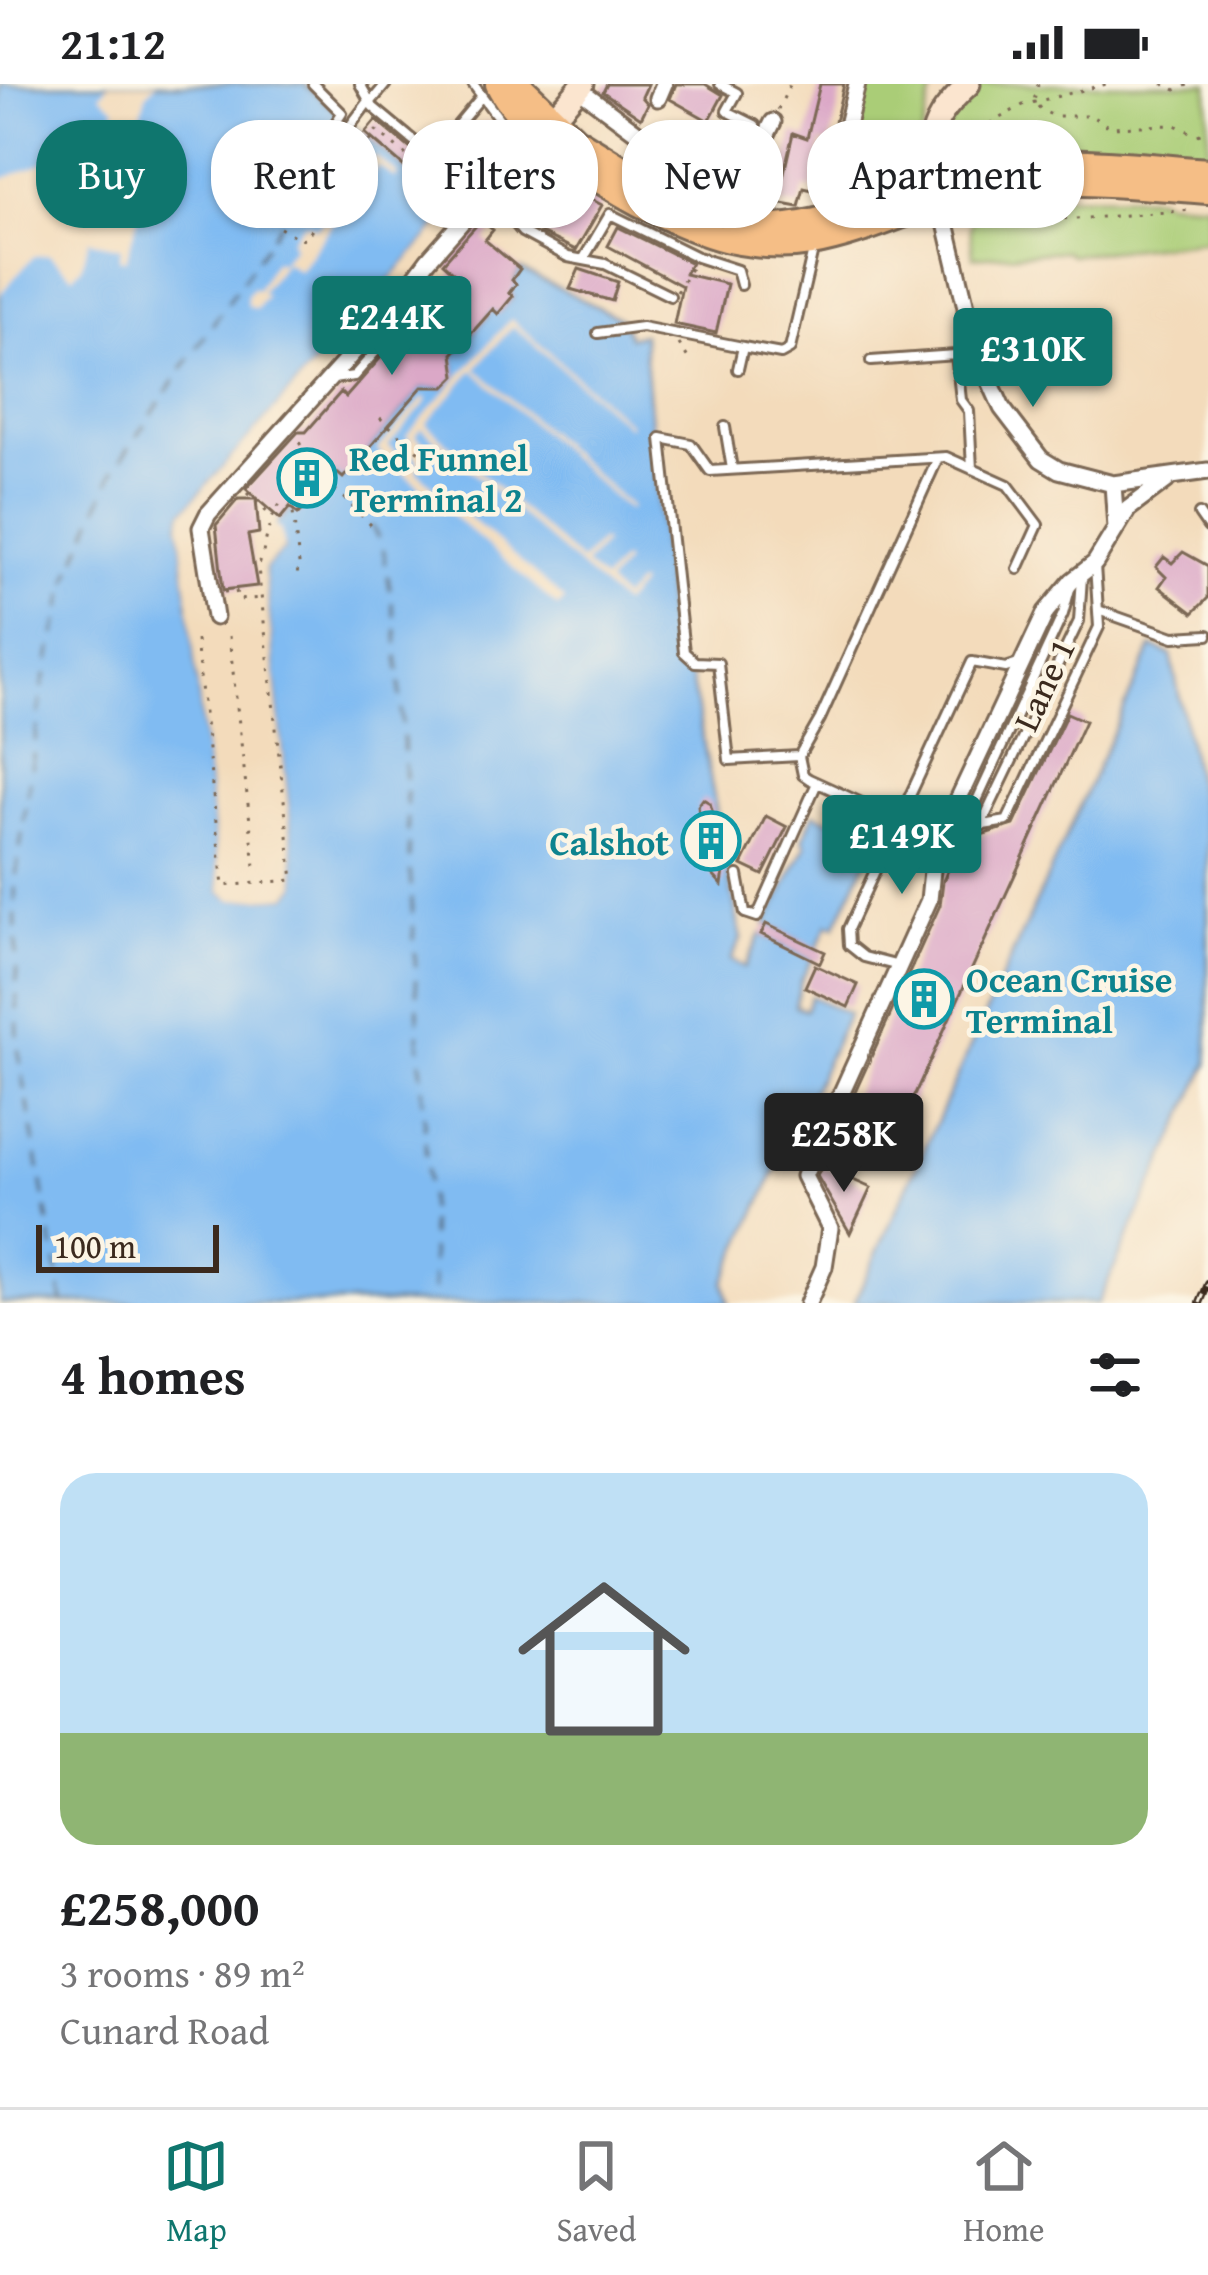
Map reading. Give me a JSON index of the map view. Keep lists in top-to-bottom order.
{
  "streets": {
    "lane": ["Lane 1"]
  },
  "places": {
    "building": ["Red Funnel Terminal 2", "Calshot", "Ocean Cruise Terminal"]
  },
  "scale_bar": "100 m",
  "page": {
    "status": "21:12",
    "chip": [
      "Buy",
      "Rent",
      "Filters",
      "New",
      "Apartment"
    ],
    "price": [
      "£244K",
      "£310K",
      "£149K",
      "£258K"
    ],
    "scale": "100 m",
    "heading": "4 homes",
    "list": [
      {
        "name": "£258,000",
        "note": "3 rooms · 89 m² · Cunard Road"
      }
    ],
    "tabs": ["Map", "Saved", "Home"]
  }
}
